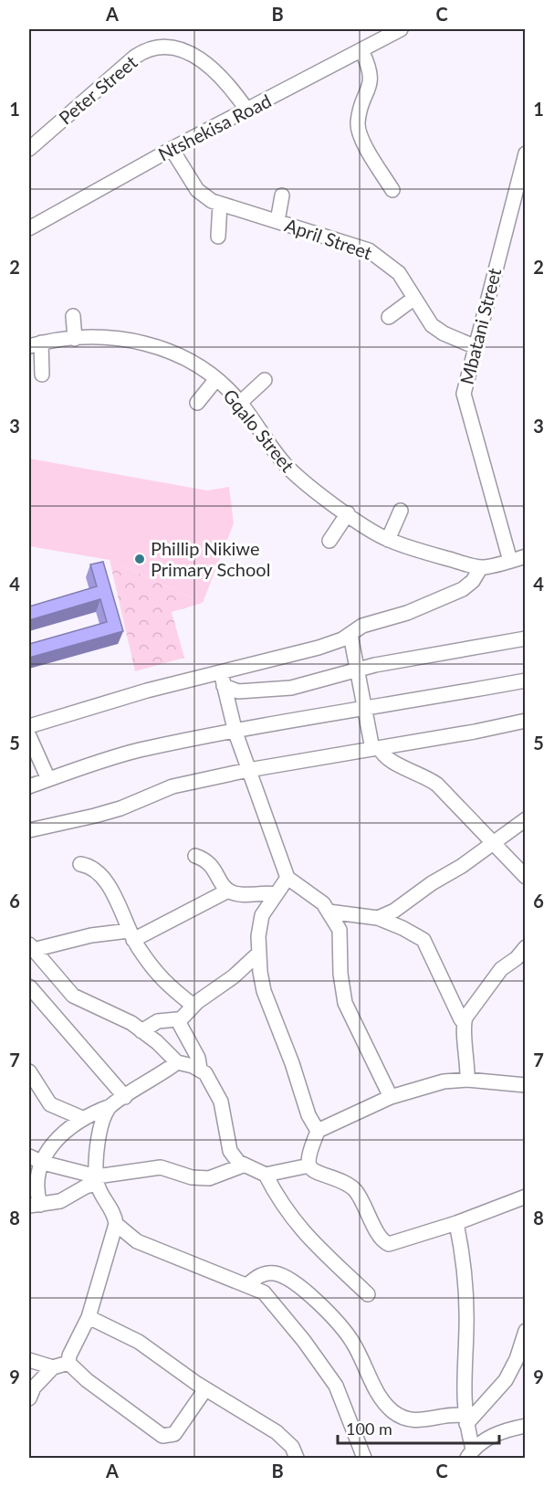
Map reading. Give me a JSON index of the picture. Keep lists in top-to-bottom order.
{
  "streets": {
    "street": [
      "Peter Street",
      "Ntshekisa Road",
      "April Street",
      "Mbatani Street",
      "Gqalo Street"
    ]
  },
  "crossings": [
    ["Peter Street", "Ntshekisa Road"],
    ["Ntshekisa Road", "April Street"],
    ["April Street", "Mbatani Street"],
    ["Mbatani Street", "Gqalo Street"]
  ],
  "places": ["Phillip Nikiwe Primary School"],
  "scale_bar": "100 m",
  "grid": {
    "columns": ["A", "B", "C"],
    "rows": [
      "1",
      "2",
      "3",
      "4",
      "5",
      "6",
      "7",
      "8",
      "9"
    ]
  }
}
